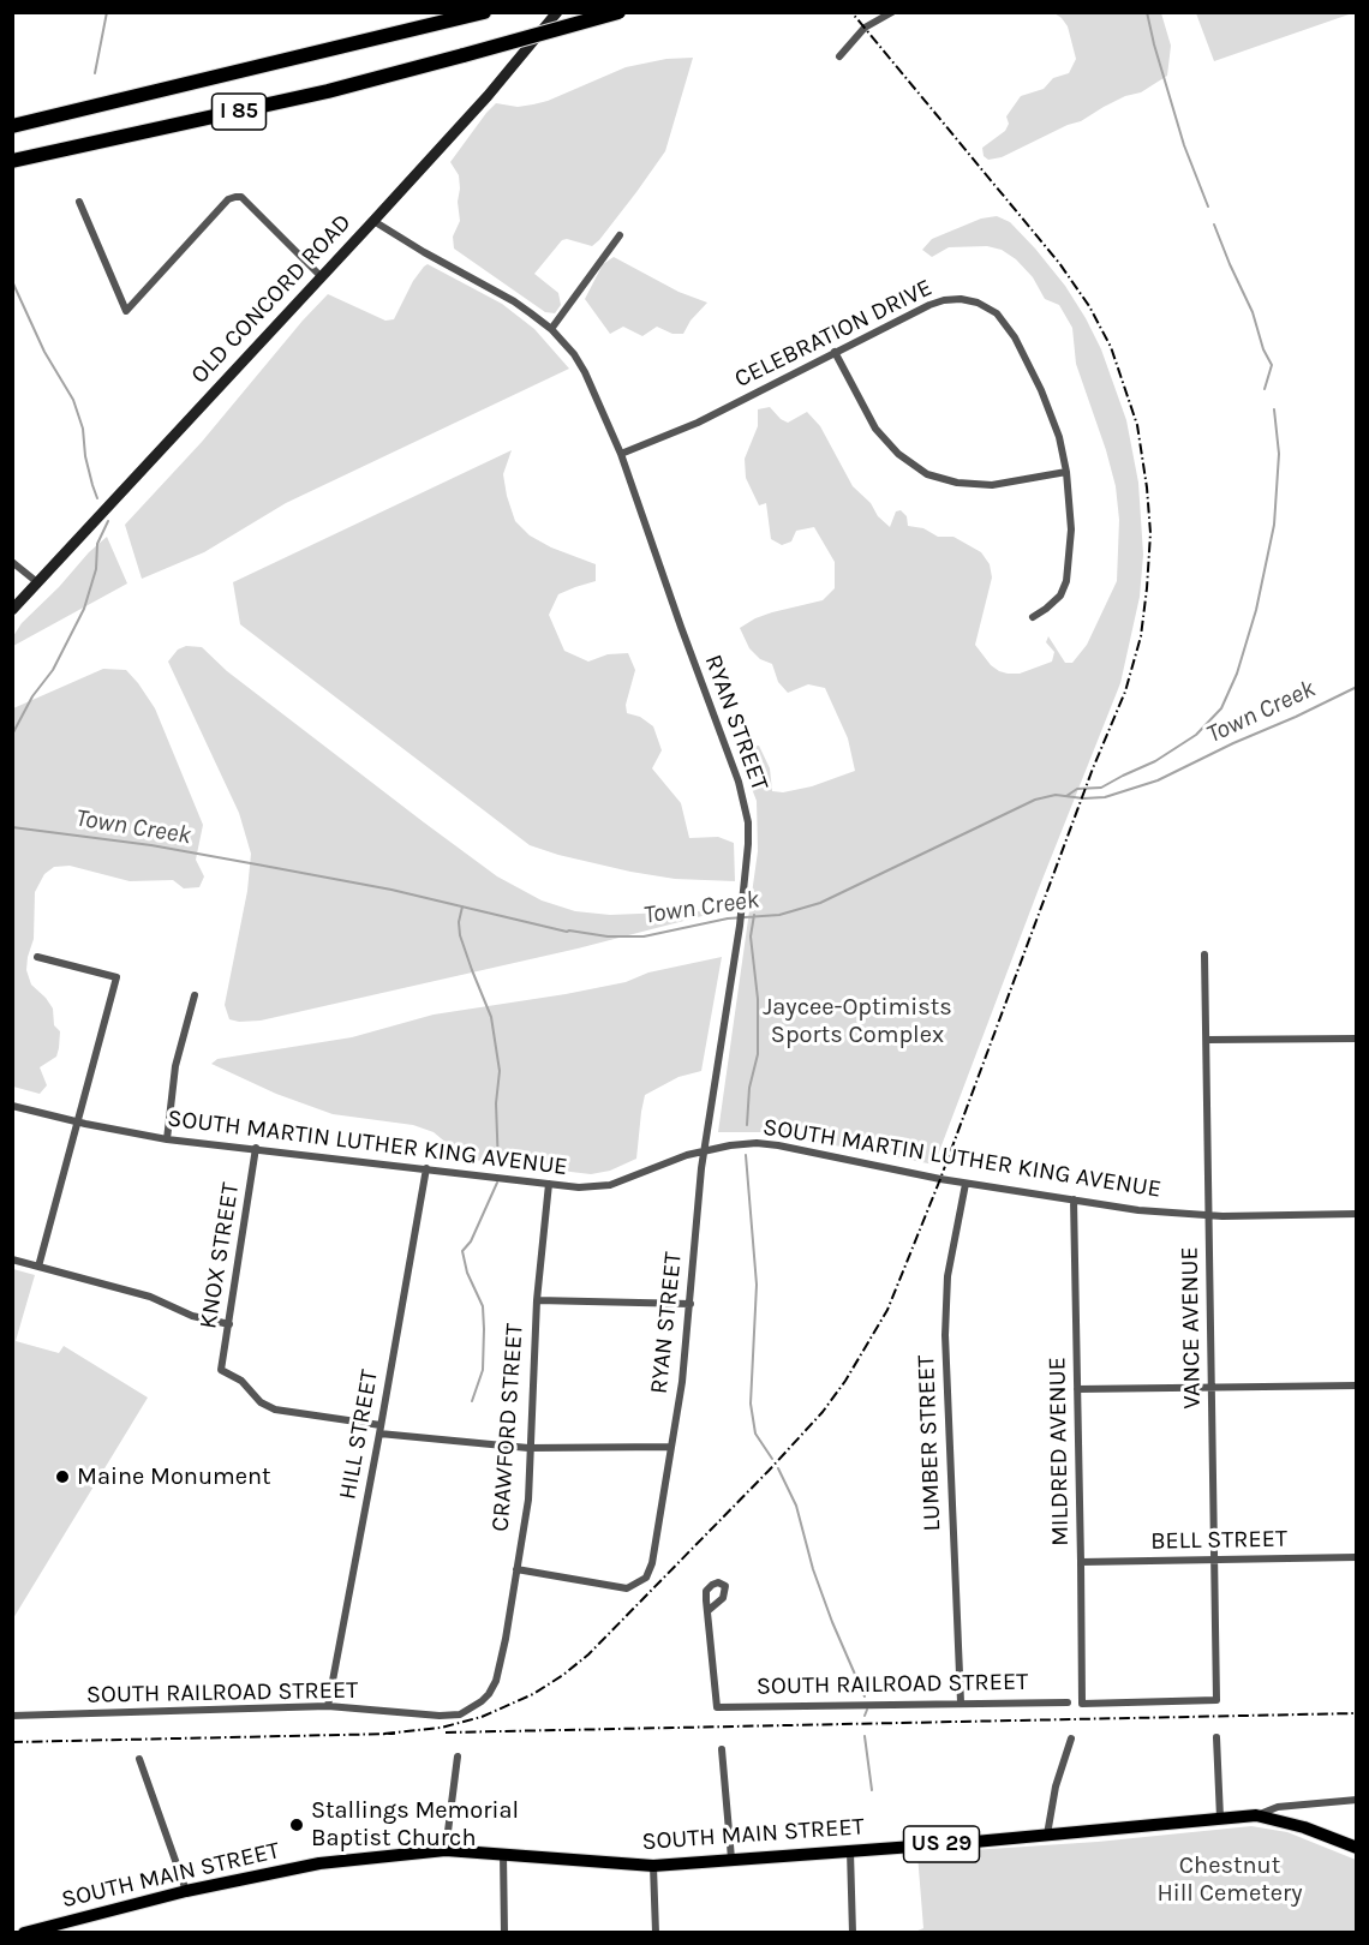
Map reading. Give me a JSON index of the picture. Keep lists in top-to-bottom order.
{
  "streets": {
    "highway": ["I 85"],
    "main road": ["OLD CONCORD ROAD", "SOUTH MAIN STREET", "US 29"],
    "street": [
      "CELEBRATION DRIVE",
      "RYAN STREET",
      "SOUTH MARTIN LUTHER KING AVENUE",
      "KNOX STREET",
      "VANCE AVENUE",
      "CRAWFORD STREET",
      "HILL STREET",
      "LUMBER STREET",
      "MILDRED AVENUE",
      "BELL STREET",
      "SOUTH RAILROAD STREET"
    ]
  },
  "crossings": [
    ["OLD CONCORD ROAD", "RYAN STREET"],
    ["CELEBRATION DRIVE", "RYAN STREET"],
    ["RYAN STREET", "SOUTH MARTIN LUTHER KING AVENUE"],
    ["RYAN STREET", "CRAWFORD STREET"],
    ["SOUTH MARTIN LUTHER KING AVENUE", "KNOX STREET"],
    ["SOUTH MARTIN LUTHER KING AVENUE", "VANCE AVENUE"],
    ["SOUTH MARTIN LUTHER KING AVENUE", "CRAWFORD STREET"],
    ["SOUTH MARTIN LUTHER KING AVENUE", "HILL STREET"],
    ["SOUTH MARTIN LUTHER KING AVENUE", "LUMBER STREET"],
    ["SOUTH MARTIN LUTHER KING AVENUE", "MILDRED AVENUE"],
    ["KNOX STREET", "HILL STREET"],
    ["VANCE AVENUE", "MILDRED AVENUE"],
    ["VANCE AVENUE", "BELL STREET"],
    ["CRAWFORD STREET", "SOUTH RAILROAD STREET"],
    ["HILL STREET", "SOUTH RAILROAD STREET"],
    ["LUMBER STREET", "SOUTH RAILROAD STREET"],
    ["MILDRED AVENUE", "BELL STREET"]
  ],
  "water": ["Town Creek"],
  "parks": ["Jaycee-Optimists Sports Complex", "Chestnut Hill Cemetery"],
  "places": ["Maine Monument", "Stallings Memorial Baptist Church"]
}
